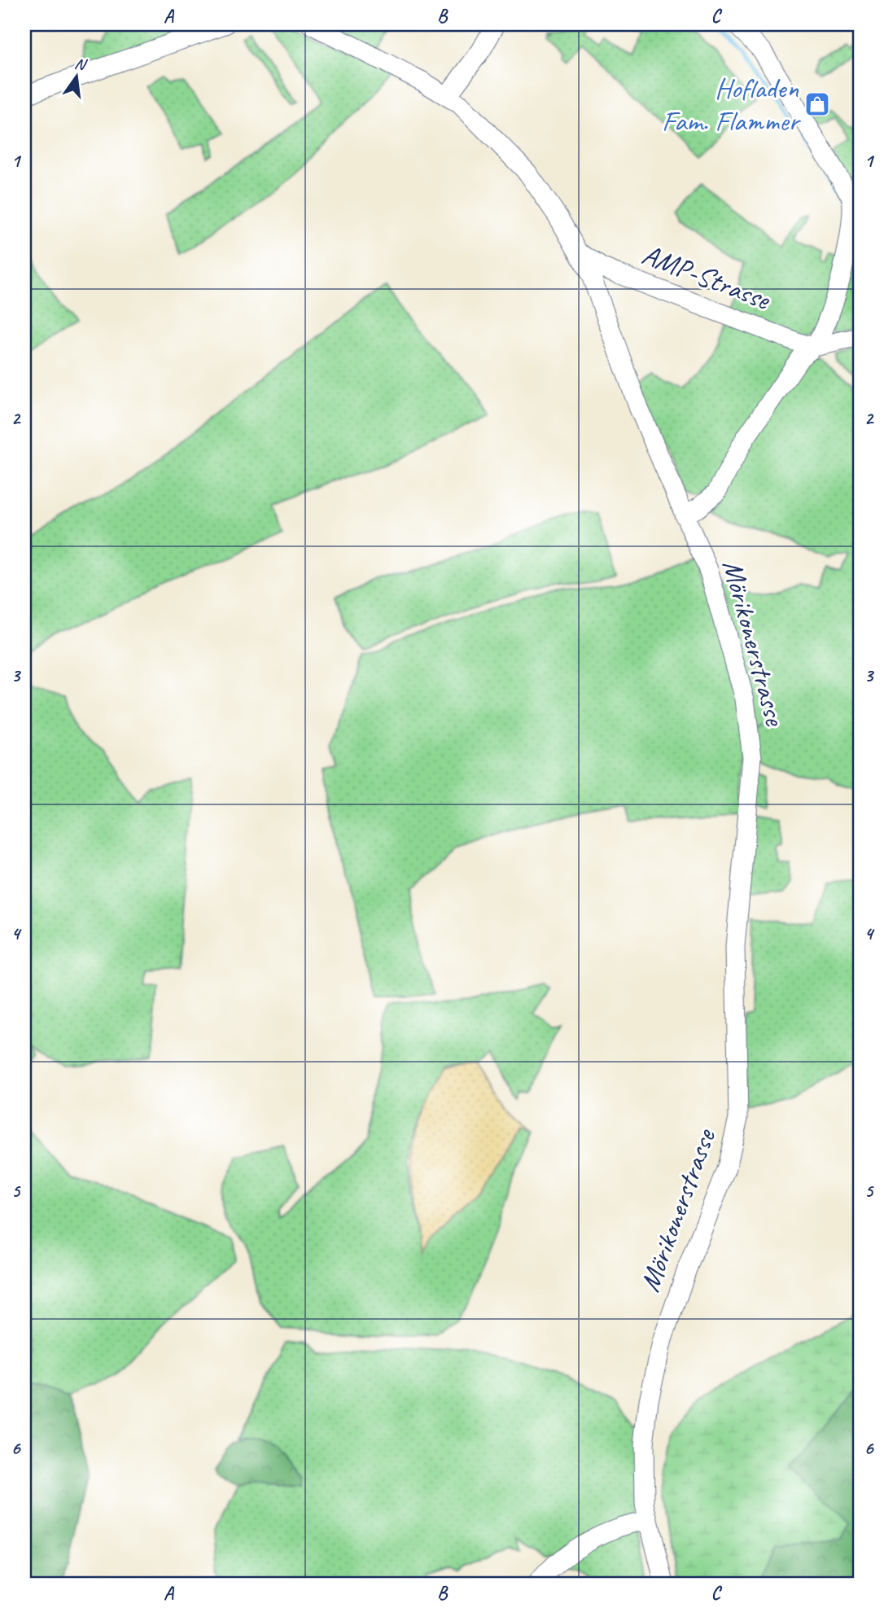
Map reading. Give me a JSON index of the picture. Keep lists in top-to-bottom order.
{
  "streets": {
    "street": ["AMP-Strasse", "Mörikonerstrasse"]
  },
  "crossings": [
    ["AMP-Strasse", "Mörikonerstrasse"]
  ],
  "places": {
    "shop": ["Hofladen Fam. Flammer"]
  },
  "north": "top",
  "grid": {
    "columns": ["A", "B", "C"],
    "rows": [
      "1",
      "2",
      "3",
      "4",
      "5",
      "6"
    ]
  }
}
